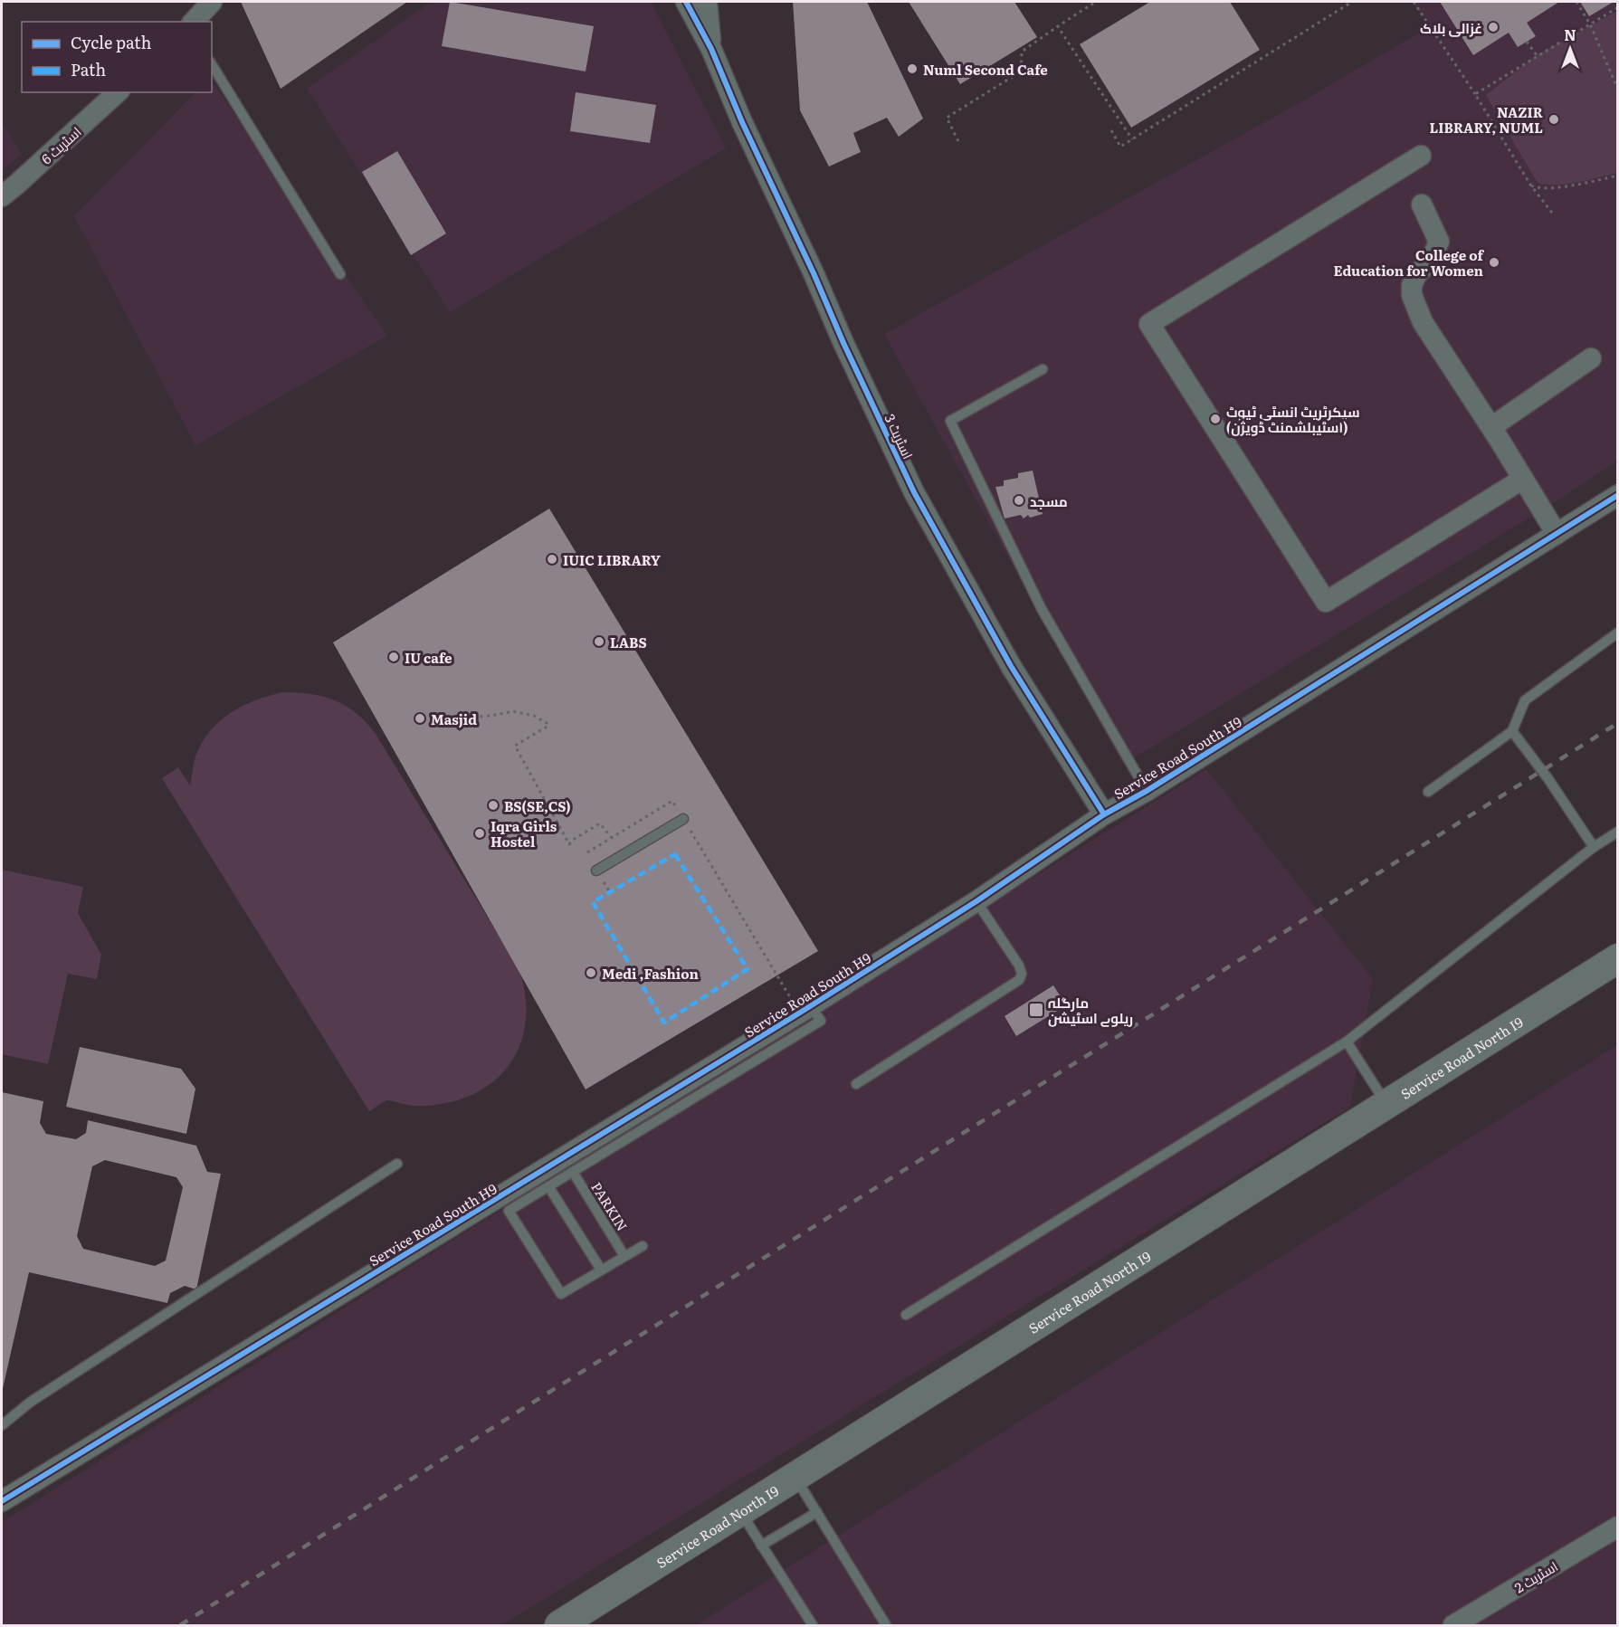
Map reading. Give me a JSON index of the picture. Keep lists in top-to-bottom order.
{
  "streets": {
    "main road": ["Service Road North I9"],
    "street": [
      "اسٹریٹ 6",
      "اسٹریٹ 3",
      "Service Road South H9",
      "اسٹریٹ 2"
    ],
    "lane": ["PARKIN"]
  },
  "crossings": [
    ["اسٹریٹ 3", "Service Road South H9"]
  ],
  "places": {
    "other": [
      "غزالی بلاک",
      "Numl Second Cafe",
      "NAZIR LIBRARY, NUML",
      "College of Education for Women",
      "سیکرٹریٹ انسٹی ٹیوٹ (اسٹیبلشمنٹ ڈویژن)",
      "مسجد",
      "IUIC LIBRARY",
      "LABS",
      "IU cafe",
      "Masjid",
      "BS(SE,CS)",
      "Iqra Girls Hostel",
      "Medi ,Fashion"
    ],
    "transit": ["مارگلہ ریلوے اسٹیشن"]
  },
  "legend": ["Cycle path", "Path"],
  "north": "top"
}
